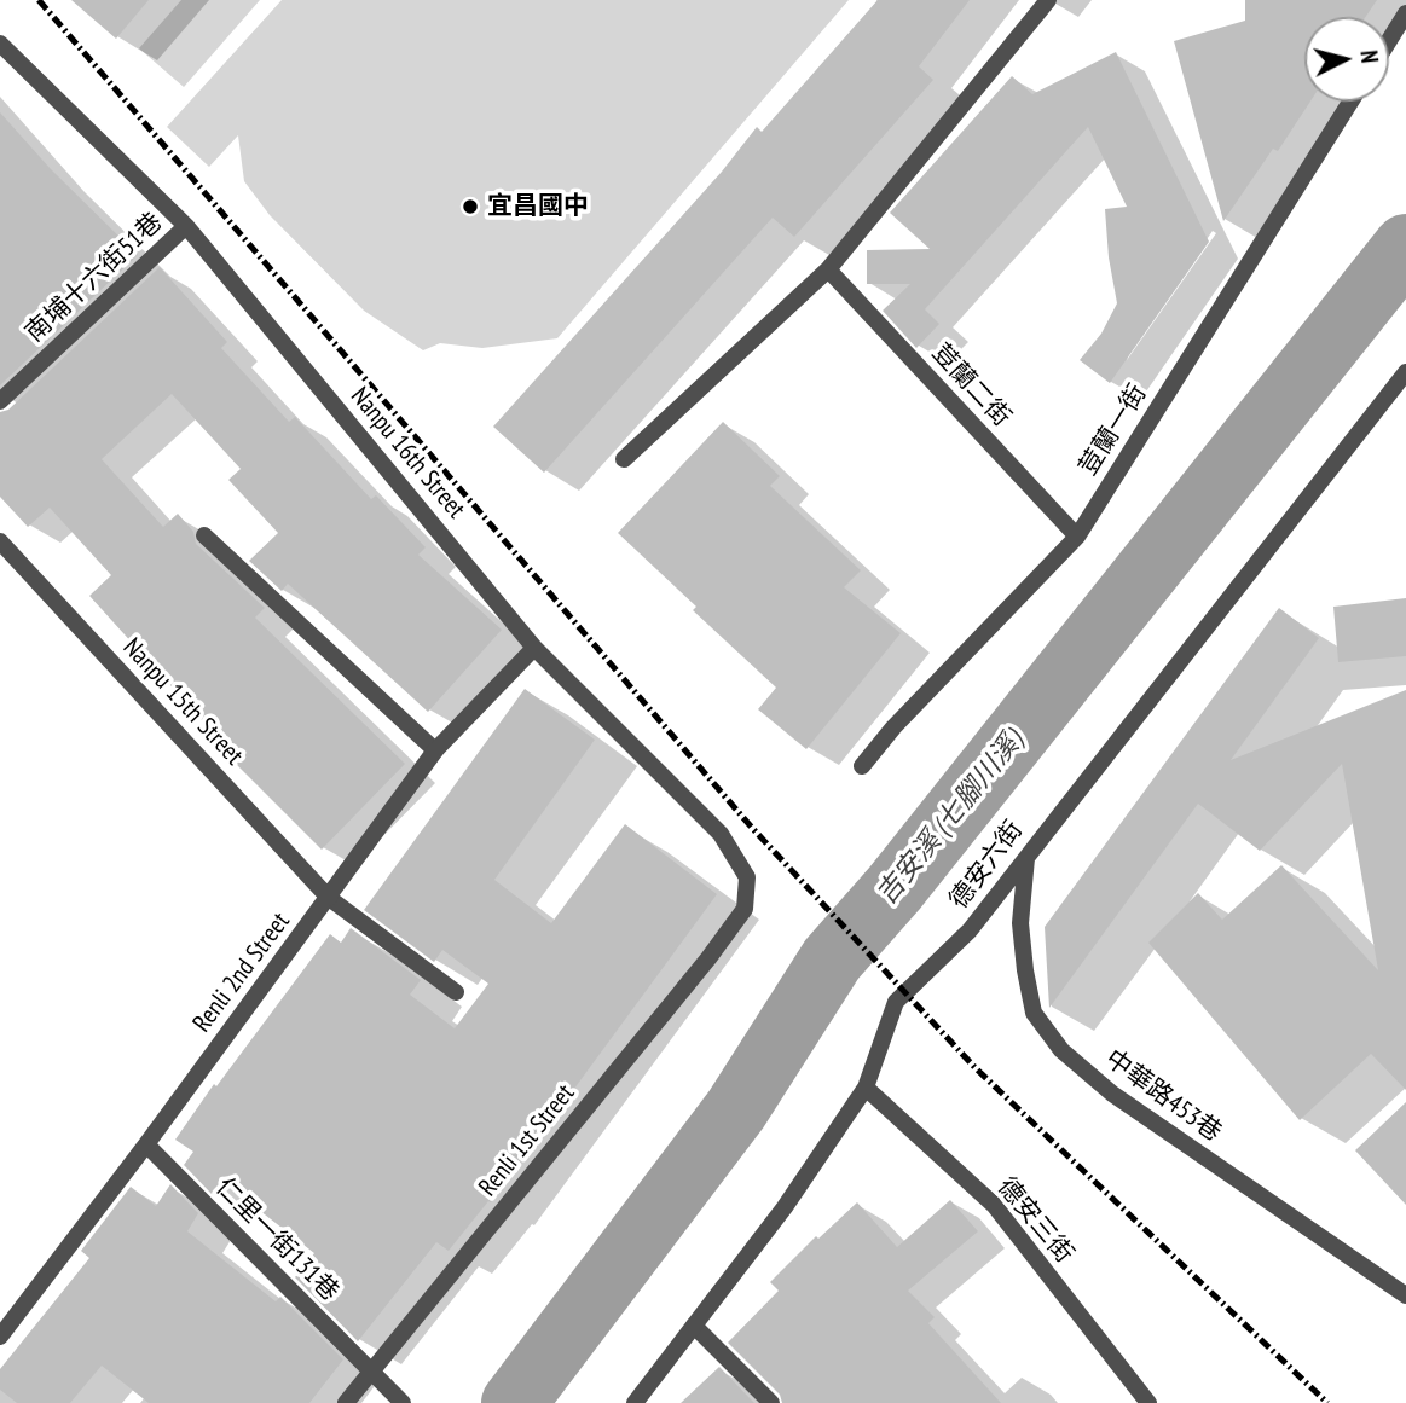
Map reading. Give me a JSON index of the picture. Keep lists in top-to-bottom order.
{
  "streets": {
    "street": [
      "南埔十六街51巷",
      "荳蘭二街",
      "荳蘭一街",
      "Nanpu 16th Street",
      "Nanpu 15th Street",
      "德安六街",
      "Renli 2nd Street",
      "中華路453巷",
      "Renli 1st Street",
      "德安三街",
      "仁里一街131巷"
    ]
  },
  "crossings": [
    ["南埔十六街51巷", "Nanpu 16th Street"],
    ["荳蘭二街", "荳蘭一街"],
    ["Nanpu 16th Street", "Renli 2nd Street"],
    ["Nanpu 16th Street", "Renli 1st Street"],
    ["Nanpu 15th Street", "Renli 2nd Street"],
    ["德安六街", "中華路453巷"],
    ["德安六街", "德安三街"],
    ["Renli 2nd Street", "仁里一街131巷"],
    ["Renli 1st Street", "仁里一街131巷"]
  ],
  "water": ["吉安溪 (七腳川溪)"],
  "places": ["宜昌國中"],
  "north": "right"
}
